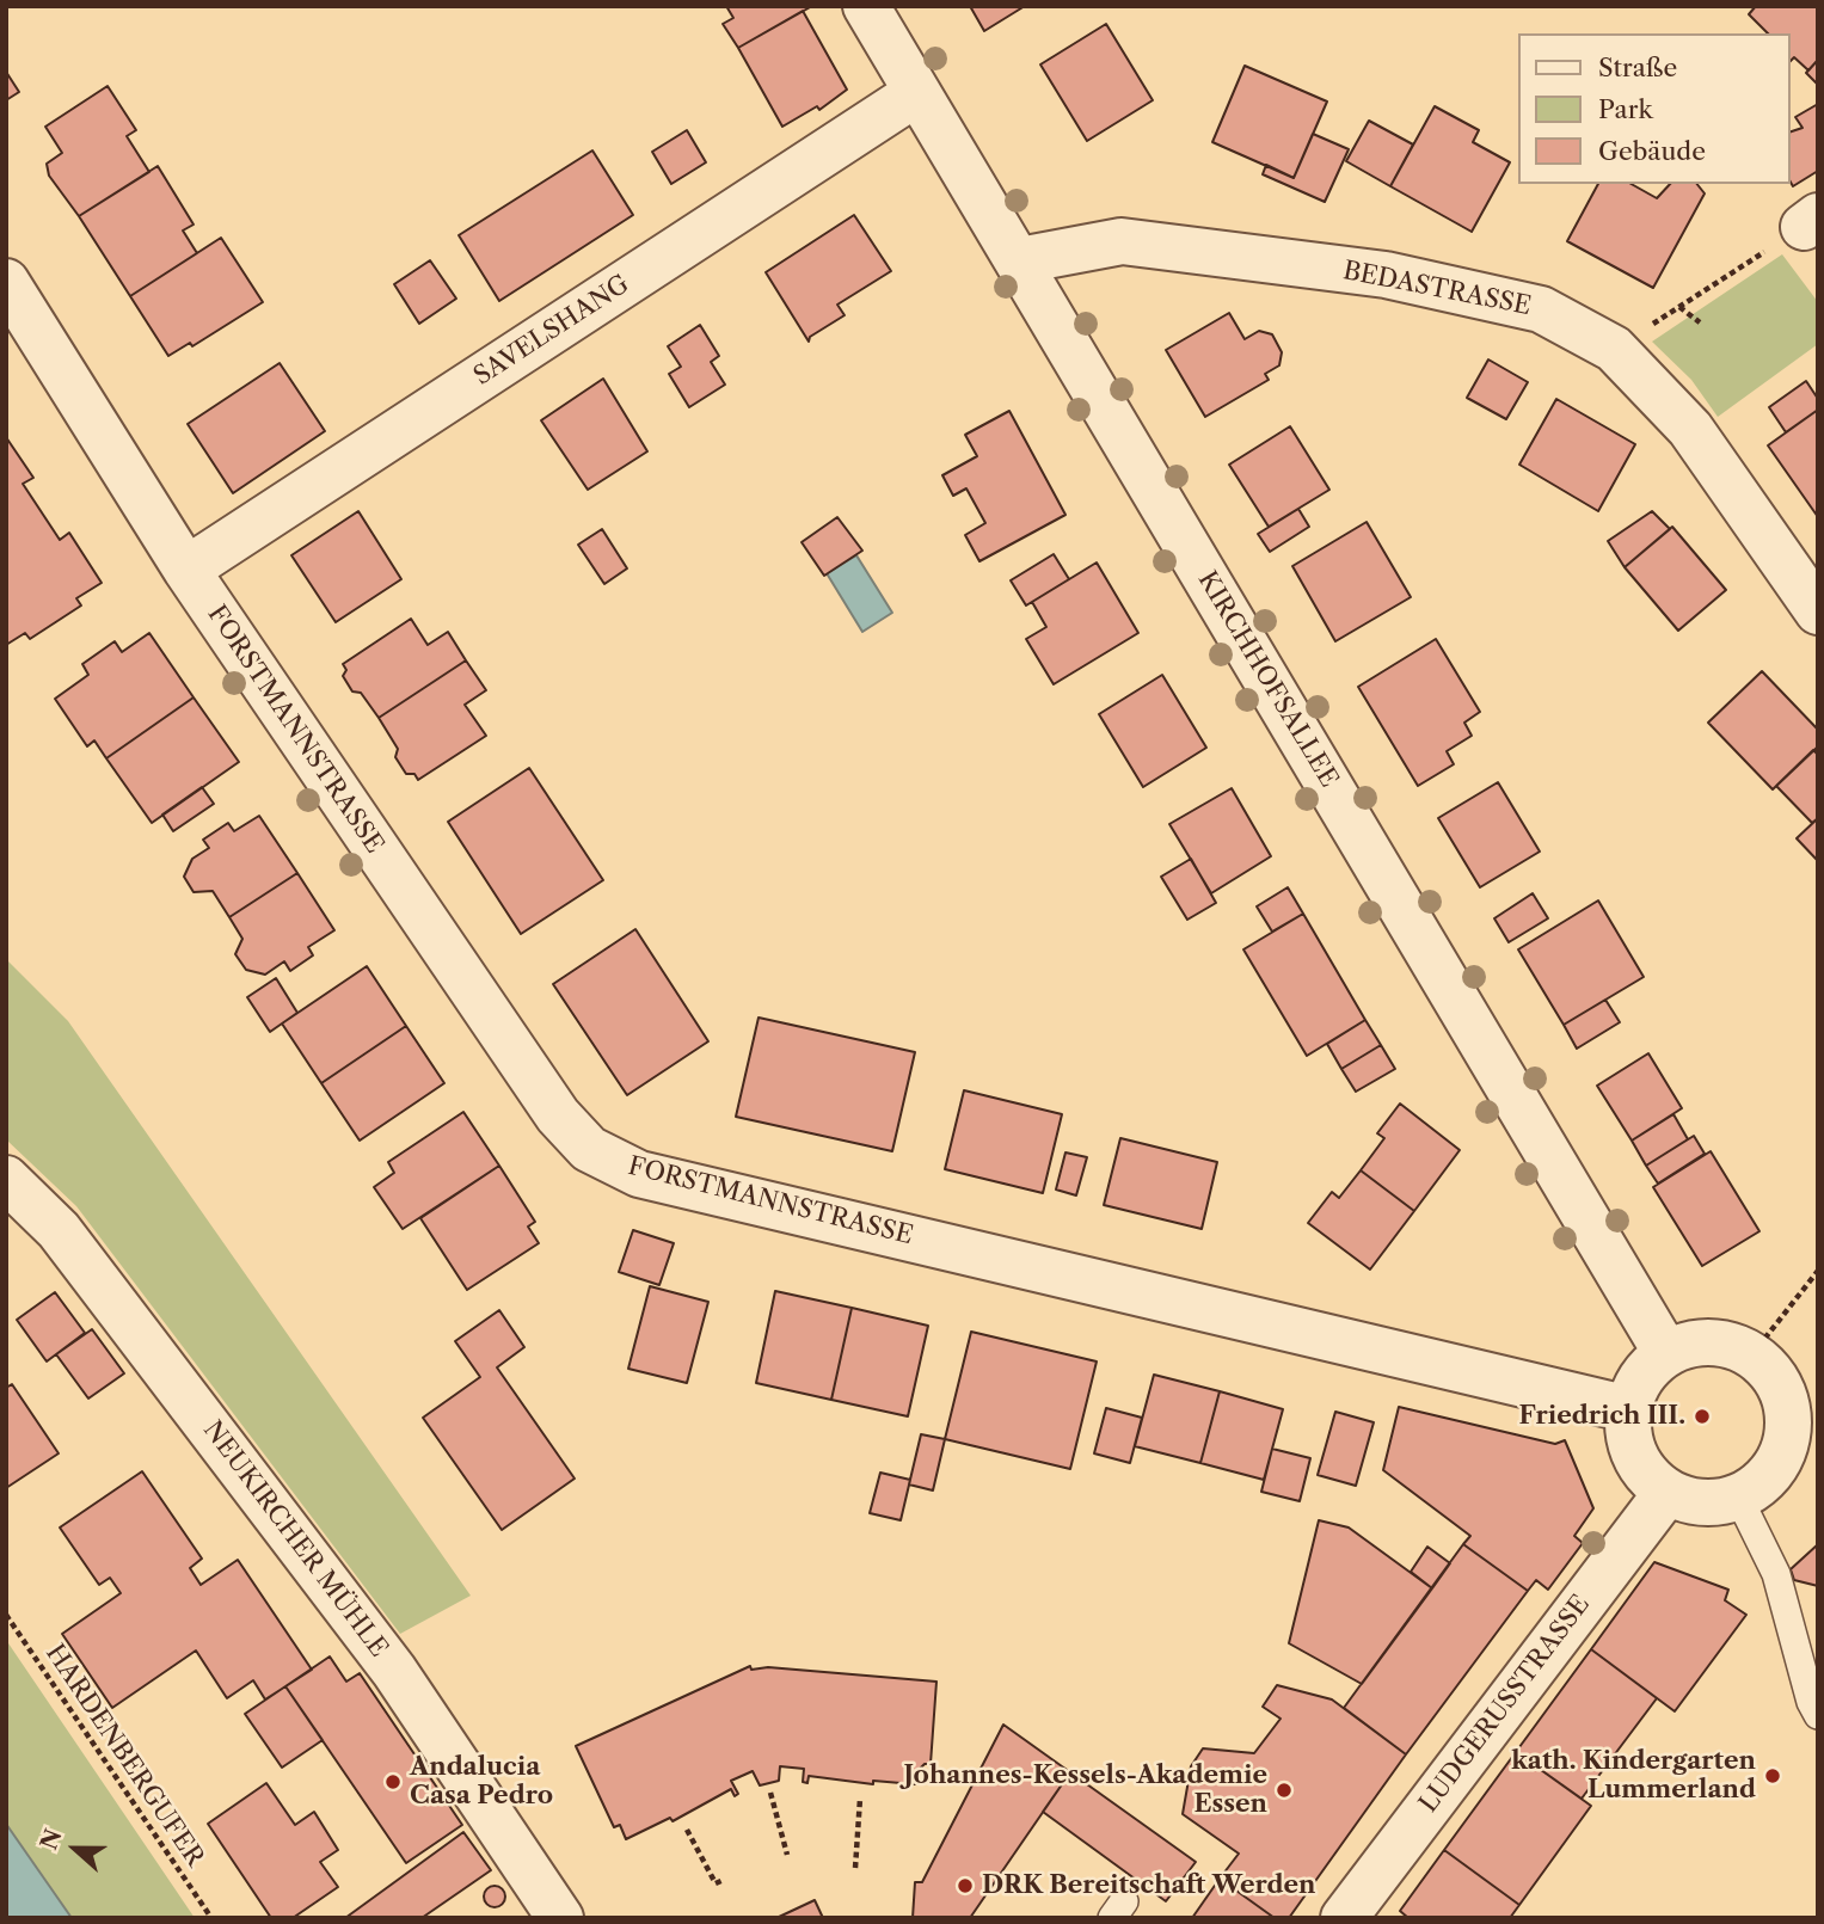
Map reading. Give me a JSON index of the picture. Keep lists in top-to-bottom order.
{
  "streets": {
    "street": [
      "BEDASTRASSE",
      "SAVELSHANG",
      "KIRCHHOFSALLEE",
      "FORSTMANNSTRASSE",
      "NEUKIRCHER MÜHLE",
      "LUDGERUSSTRASSE"
    ],
    "path": ["HARDENBERGUFER"]
  },
  "crossings": [
    ["BEDASTRASSE", "KIRCHHOFSALLEE"],
    ["SAVELSHANG", "KIRCHHOFSALLEE"],
    ["SAVELSHANG", "FORSTMANNSTRASSE"],
    ["KIRCHHOFSALLEE", "FORSTMANNSTRASSE"],
    ["KIRCHHOFSALLEE", "LUDGERUSSTRASSE"],
    ["FORSTMANNSTRASSE", "LUDGERUSSTRASSE"]
  ],
  "places": [
    "Friedrich III.",
    "kath. Kindergarten Lummerland",
    "Andalucia Casa Pedro",
    "Johannes-Kessels-Akademie Essen",
    "DRK Bereitschaft Werden"
  ],
  "legend": ["Straße", "Park", "Gebäude"],
  "north": "left"
}
